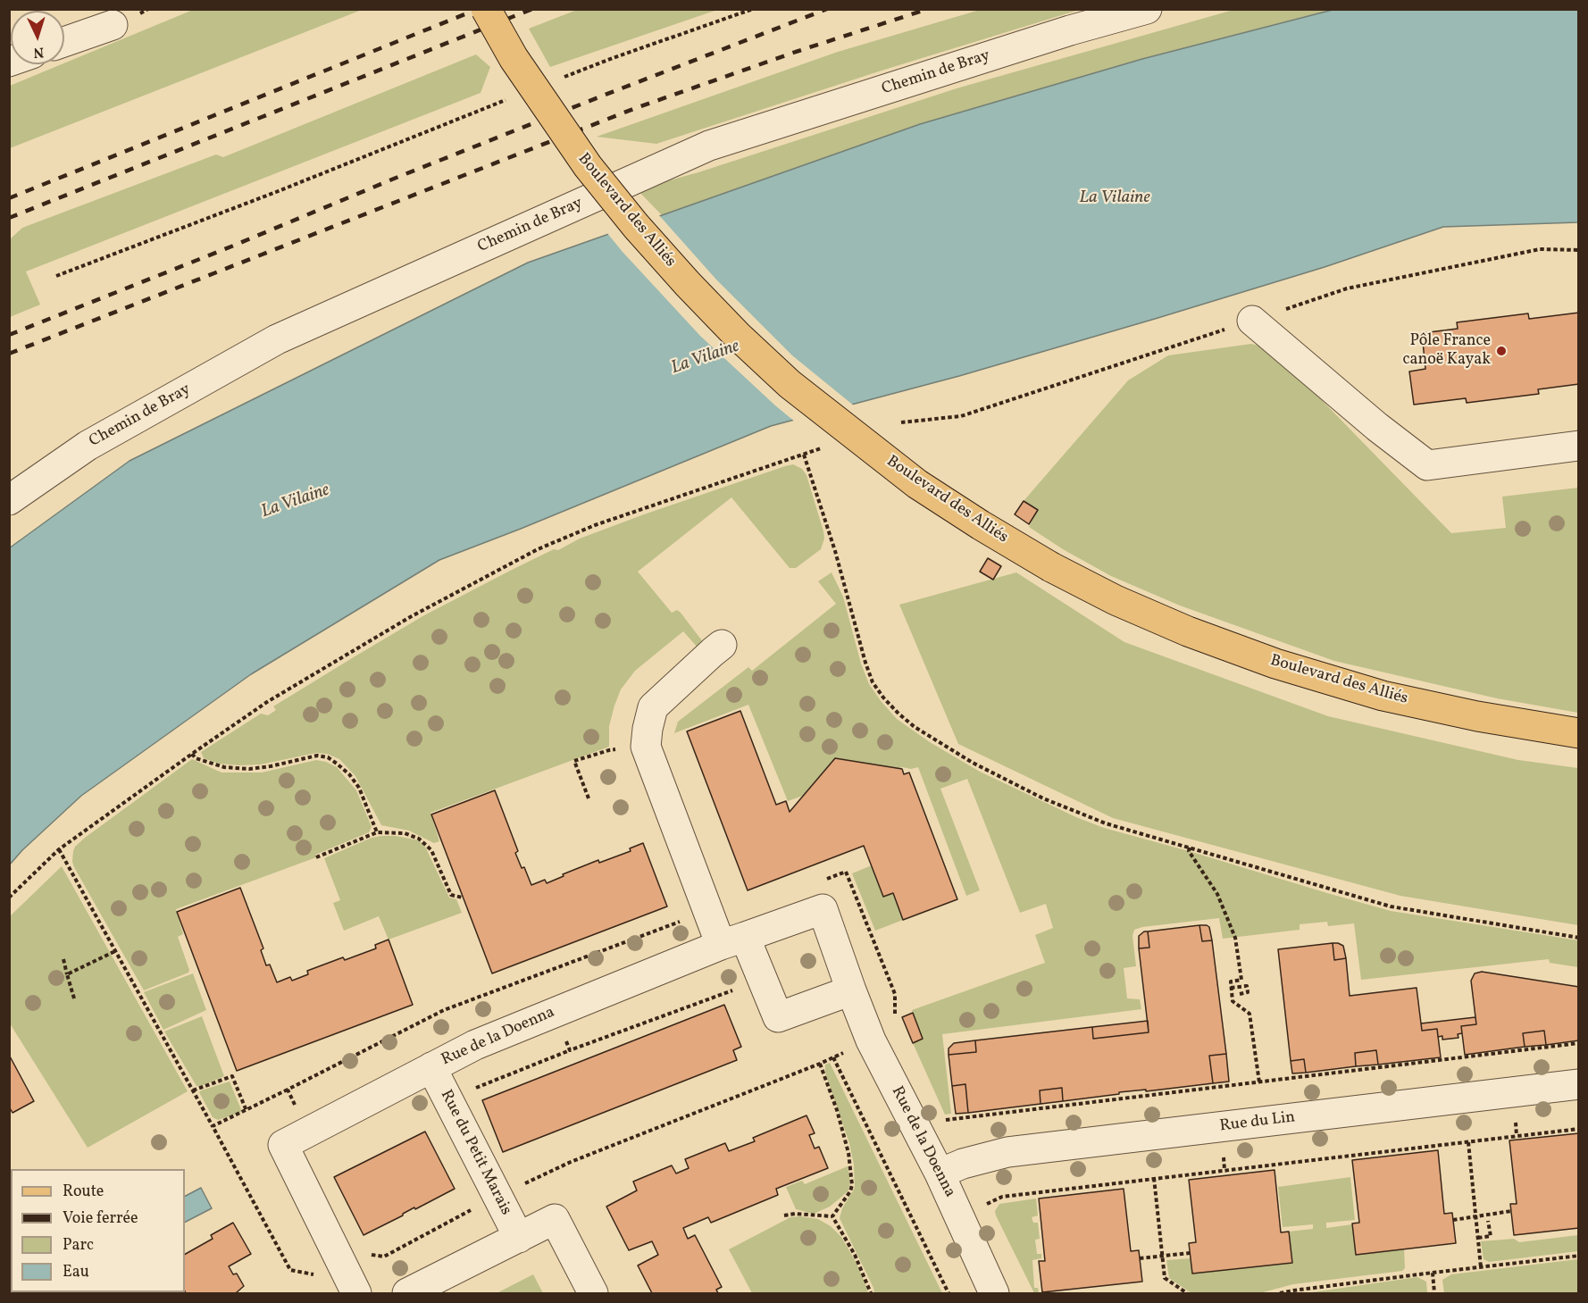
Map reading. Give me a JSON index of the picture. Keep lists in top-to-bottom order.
{
  "streets": {
    "main road": ["Boulevard des Alliés"],
    "street": [
      "Chemin de Bray",
      "Rue de la Doenna",
      "Rue du Lin",
      "Rue du Petit Marais"
    ]
  },
  "crossings": [
    ["Rue de la Doenna", "Rue du Lin"],
    ["Rue de la Doenna", "Rue du Petit Marais"]
  ],
  "water": ["La Vilaine"],
  "places": ["Pôle France canoë Kayak"],
  "legend": [
    "Route",
    "Voie ferrée",
    "Parc",
    "Eau"
  ],
  "north": "bottom"
}
